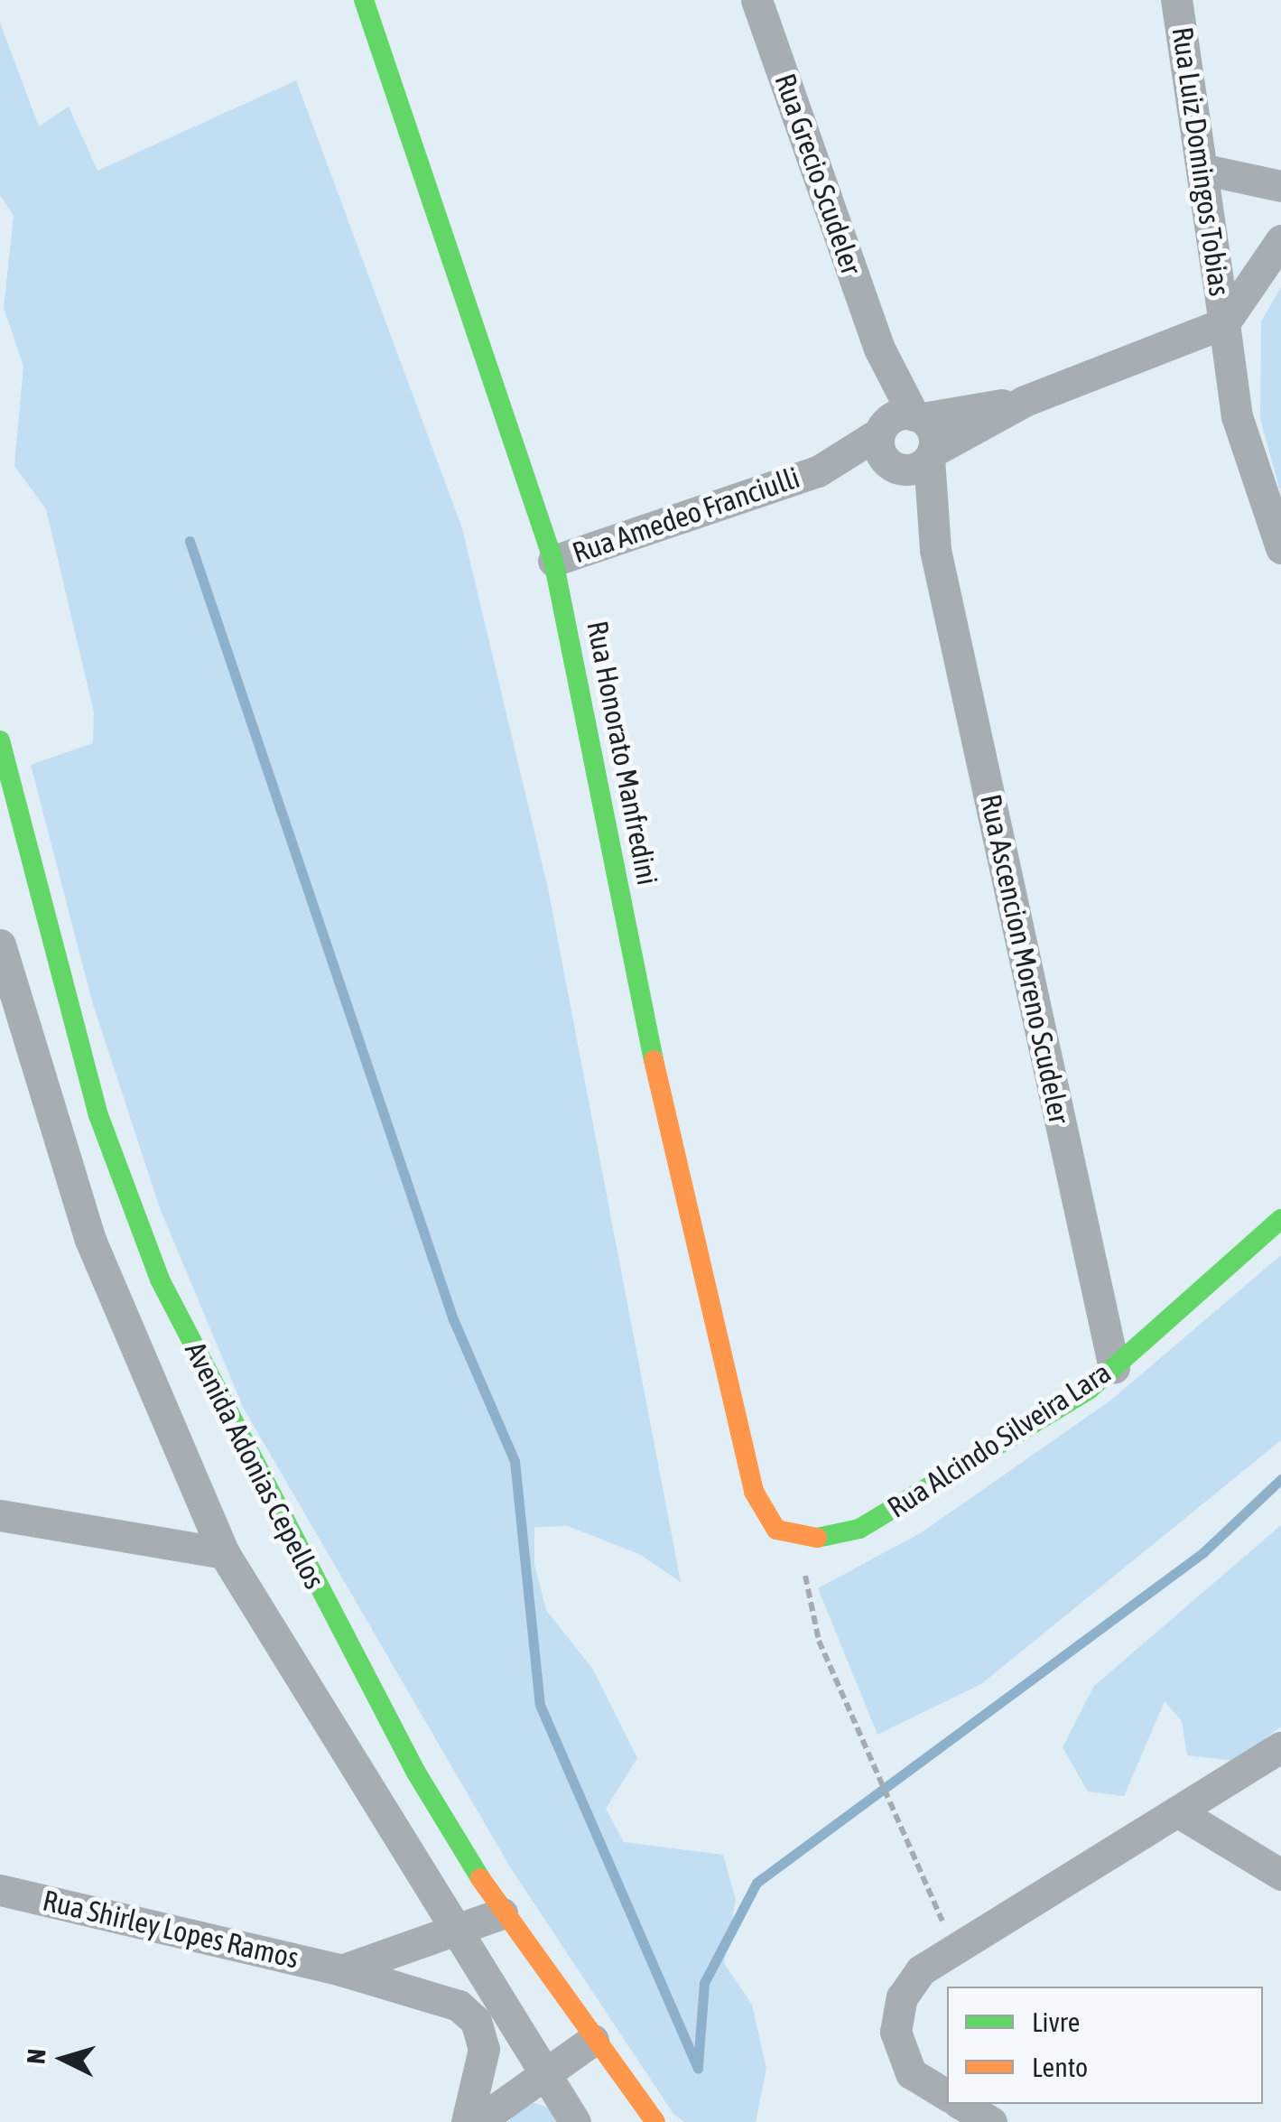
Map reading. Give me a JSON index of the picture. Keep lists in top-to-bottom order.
{
  "streets": {
    "street": [
      "Rua Luiz Domingos Tobias",
      "Rua Grecio Scudeler",
      "Rua Amedeo Franciulli",
      "Rua Honorato Manfredini",
      "Rua Ascencion Moreno Scudeler",
      "Rua Alcindo Silveira Lara",
      "Avenida Adonias Cepellos",
      "Rua Shirley Lopes Ramos"
    ]
  },
  "crossings": [
    ["Rua Luiz Domingos Tobias", "Rua Amedeo Franciulli"],
    ["Rua Grecio Scudeler", "Rua Amedeo Franciulli"],
    ["Rua Amedeo Franciulli", "Rua Honorato Manfredini"],
    ["Rua Amedeo Franciulli", "Rua Ascencion Moreno Scudeler"],
    ["Rua Honorato Manfredini", "Rua Alcindo Silveira Lara"],
    ["Rua Ascencion Moreno Scudeler", "Rua Alcindo Silveira Lara"]
  ],
  "legend": ["Livre", "Lento"],
  "north": "left"
}
